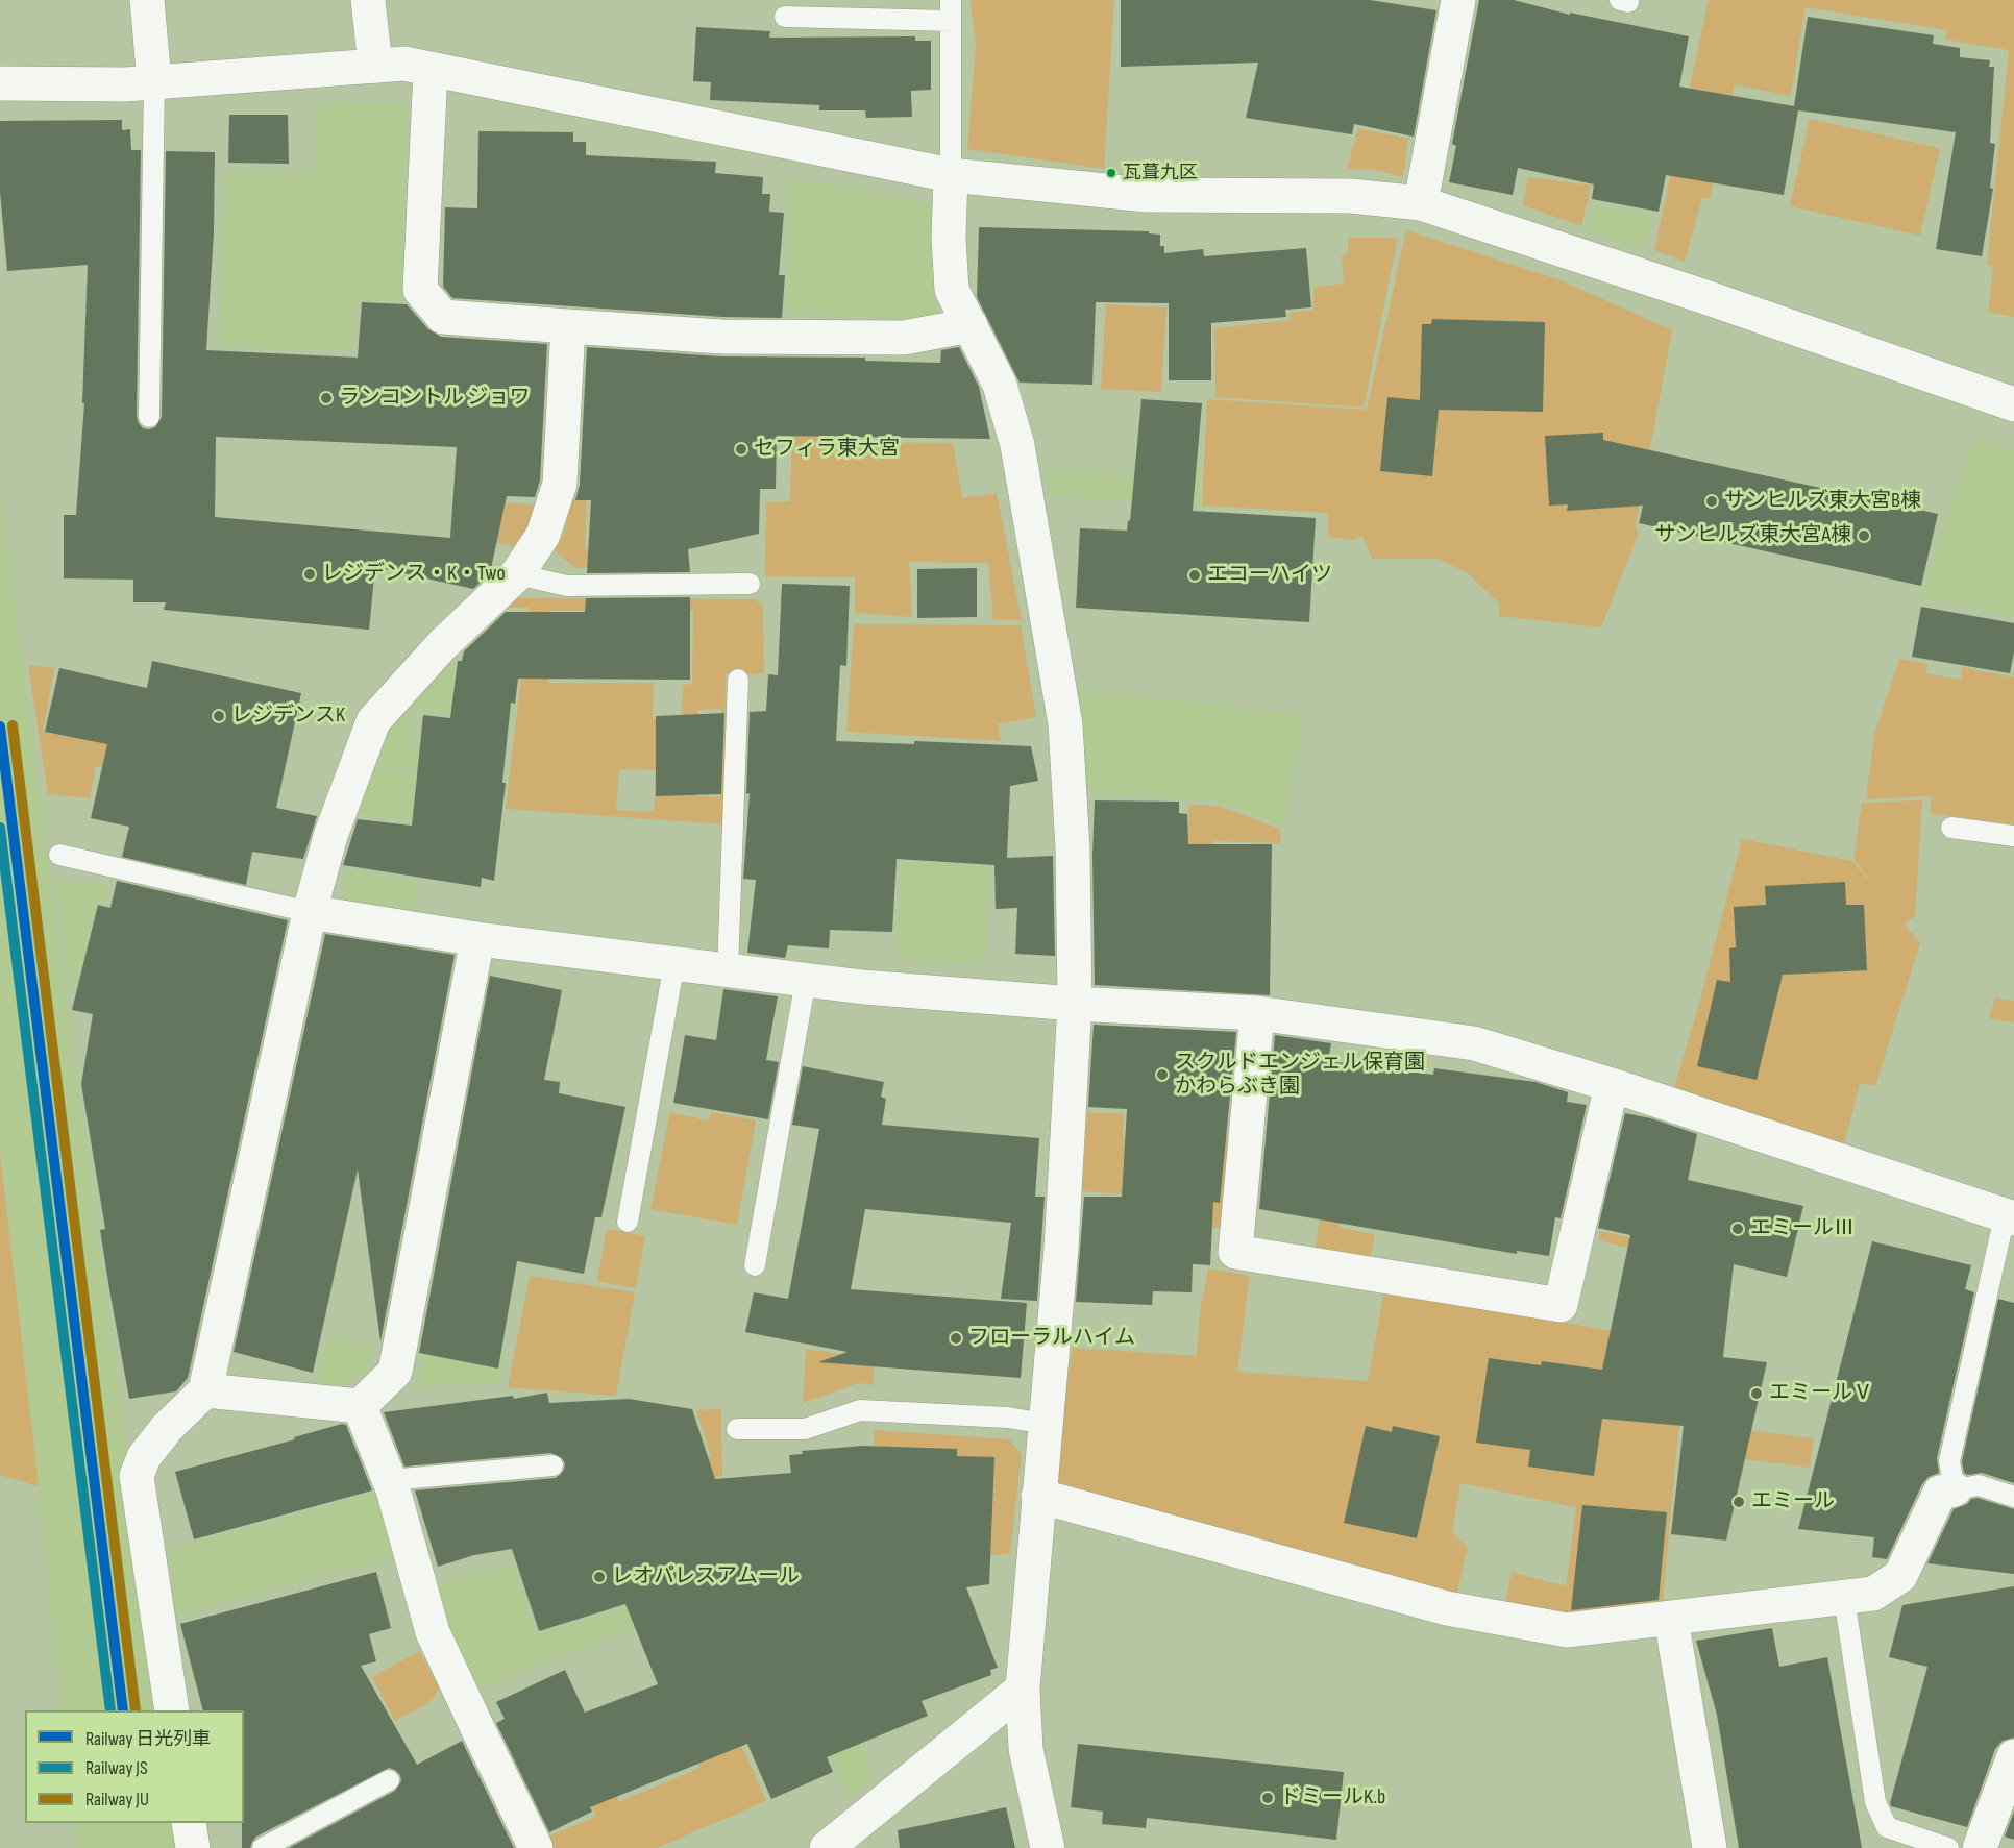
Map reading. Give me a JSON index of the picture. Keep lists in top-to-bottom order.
{
  "places": [
    "瓦葺九区",
    "ランコントル ジョワ",
    "セフィラ東大宮",
    "サンヒルズ東大宮B棟",
    "サンヒルズ東大宮A棟",
    "レジデンス・K・Two",
    "エコーハイツ",
    "レジデンスK",
    "スクルドエンジェル保育園 かわらぶき園",
    "エミールⅢ",
    "フローラルハイム",
    "エミールⅤ",
    "エミール",
    "レオパレスアムール",
    "ドミールK.b"
  ],
  "lines": ["rail line JU", "rail line 日光列車", "rail line JS"],
  "legend": ["Railway 日光列車", "Railway JS", "Railway JU"]
}
